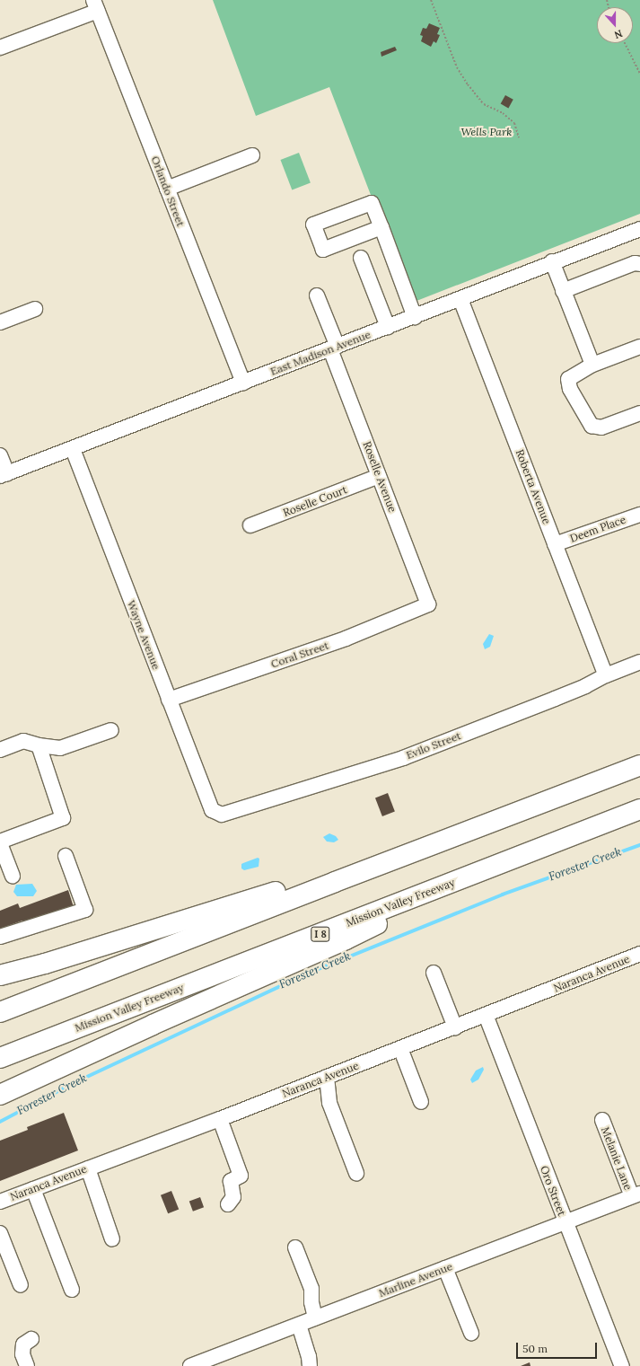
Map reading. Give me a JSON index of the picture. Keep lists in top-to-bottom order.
{
  "streets": {
    "highway": ["Mission Valley Freeway", "I 8"],
    "street": [
      "Orlando Street",
      "East Madison Avenue",
      "Roselle Avenue",
      "Roberta Avenue",
      "Roselle Court",
      "Deem Place",
      "Wayne Avenue",
      "Coral Street",
      "Evilo Street",
      "Naranca Avenue",
      "Melanie Lane",
      "Oro Street",
      "Marline Avenue"
    ]
  },
  "crossings": [
    ["Orlando Street", "East Madison Avenue"],
    ["East Madison Avenue", "Roselle Avenue"],
    ["East Madison Avenue", "Roberta Avenue"],
    ["East Madison Avenue", "Wayne Avenue"],
    ["Roselle Avenue", "Roselle Court"],
    ["Roselle Avenue", "Coral Street"],
    ["Roberta Avenue", "Deem Place"],
    ["Roberta Avenue", "Evilo Street"],
    ["Wayne Avenue", "Coral Street"],
    ["Wayne Avenue", "Evilo Street"],
    ["Naranca Avenue", "Oro Street"],
    ["Melanie Lane", "Marline Avenue"],
    ["Oro Street", "Marline Avenue"]
  ],
  "water": ["Forester Creek"],
  "parks": ["Wells Park"],
  "scale_bar": "50 m",
  "north": "bottom"
}
